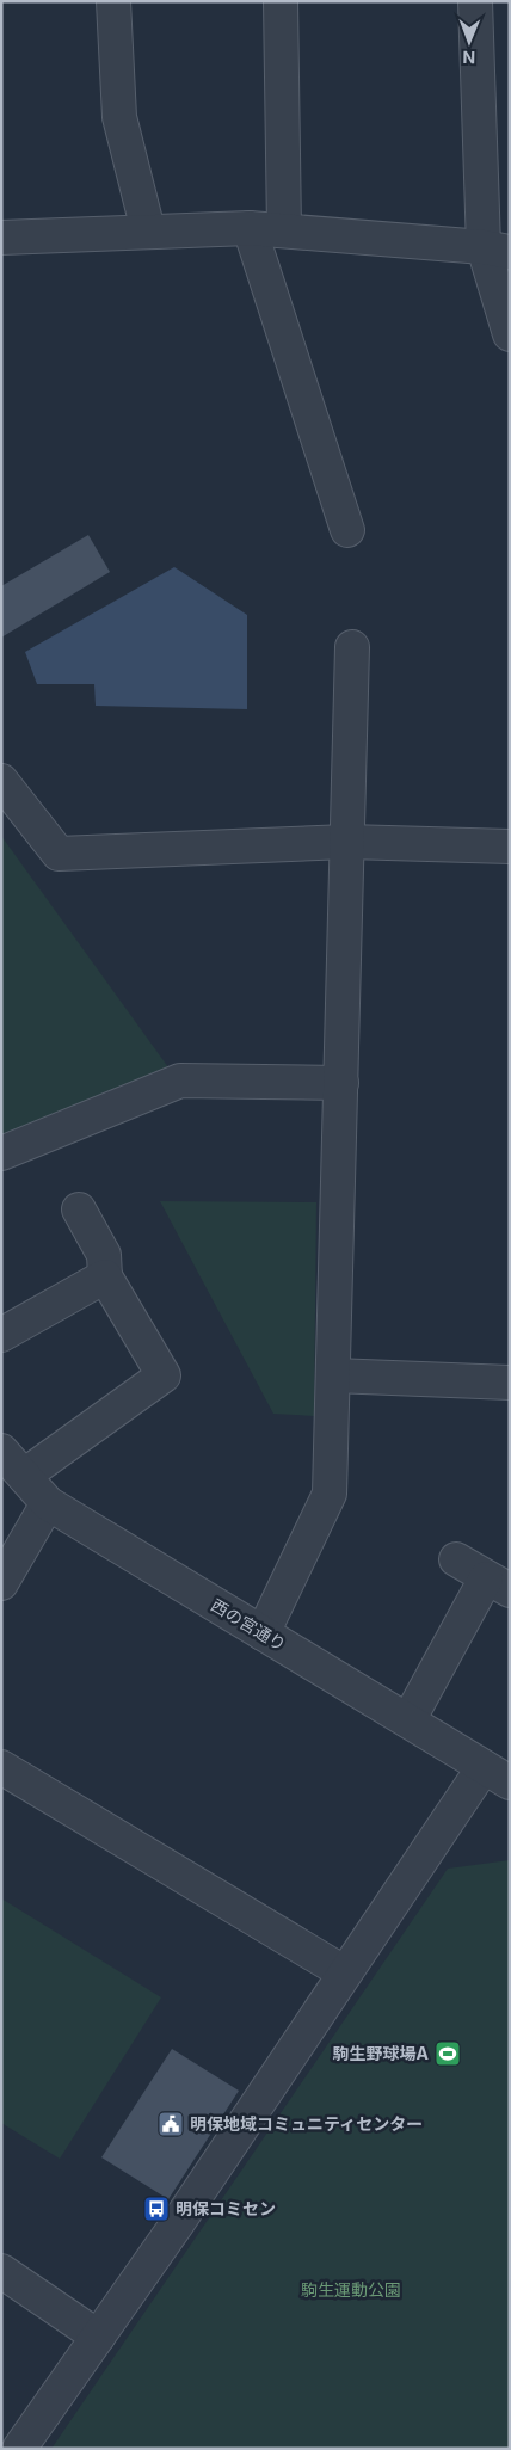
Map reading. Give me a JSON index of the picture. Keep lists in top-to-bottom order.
{
  "streets": {
    "street": ["西の宮通り"]
  },
  "parks": ["駒生運動公園"],
  "places": {
    "sports": ["駒生野球場A"],
    "public building": ["明保地域コミュニティセンター"],
    "bus stop": ["明保コミセン"]
  },
  "north": "bottom"
}
